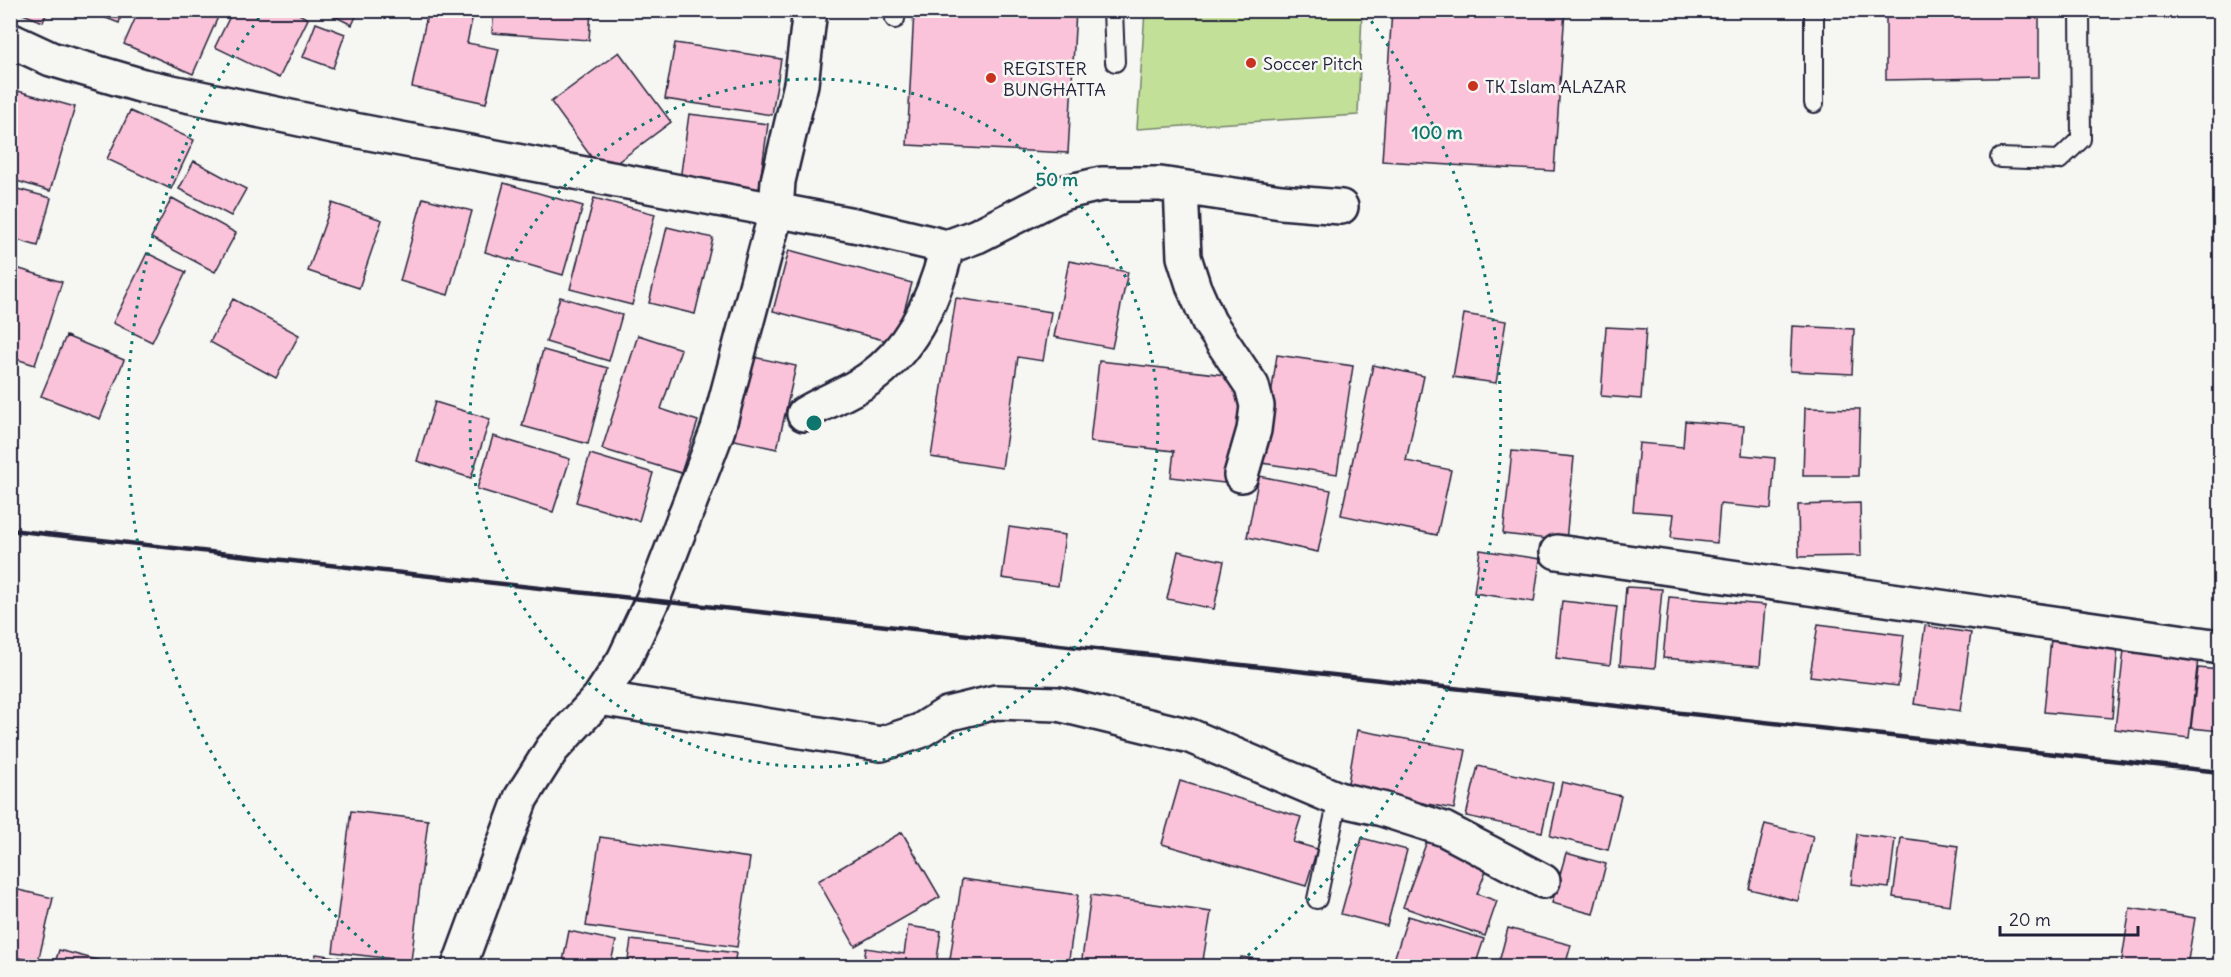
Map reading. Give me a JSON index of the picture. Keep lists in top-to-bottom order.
{
  "places": ["Soccer Pitch", "REGISTER BUNGHATTA", "TK Islam ALAZAR"],
  "scale_bar": "20 m",
  "rings": ["100 m", "50 m"]
}
